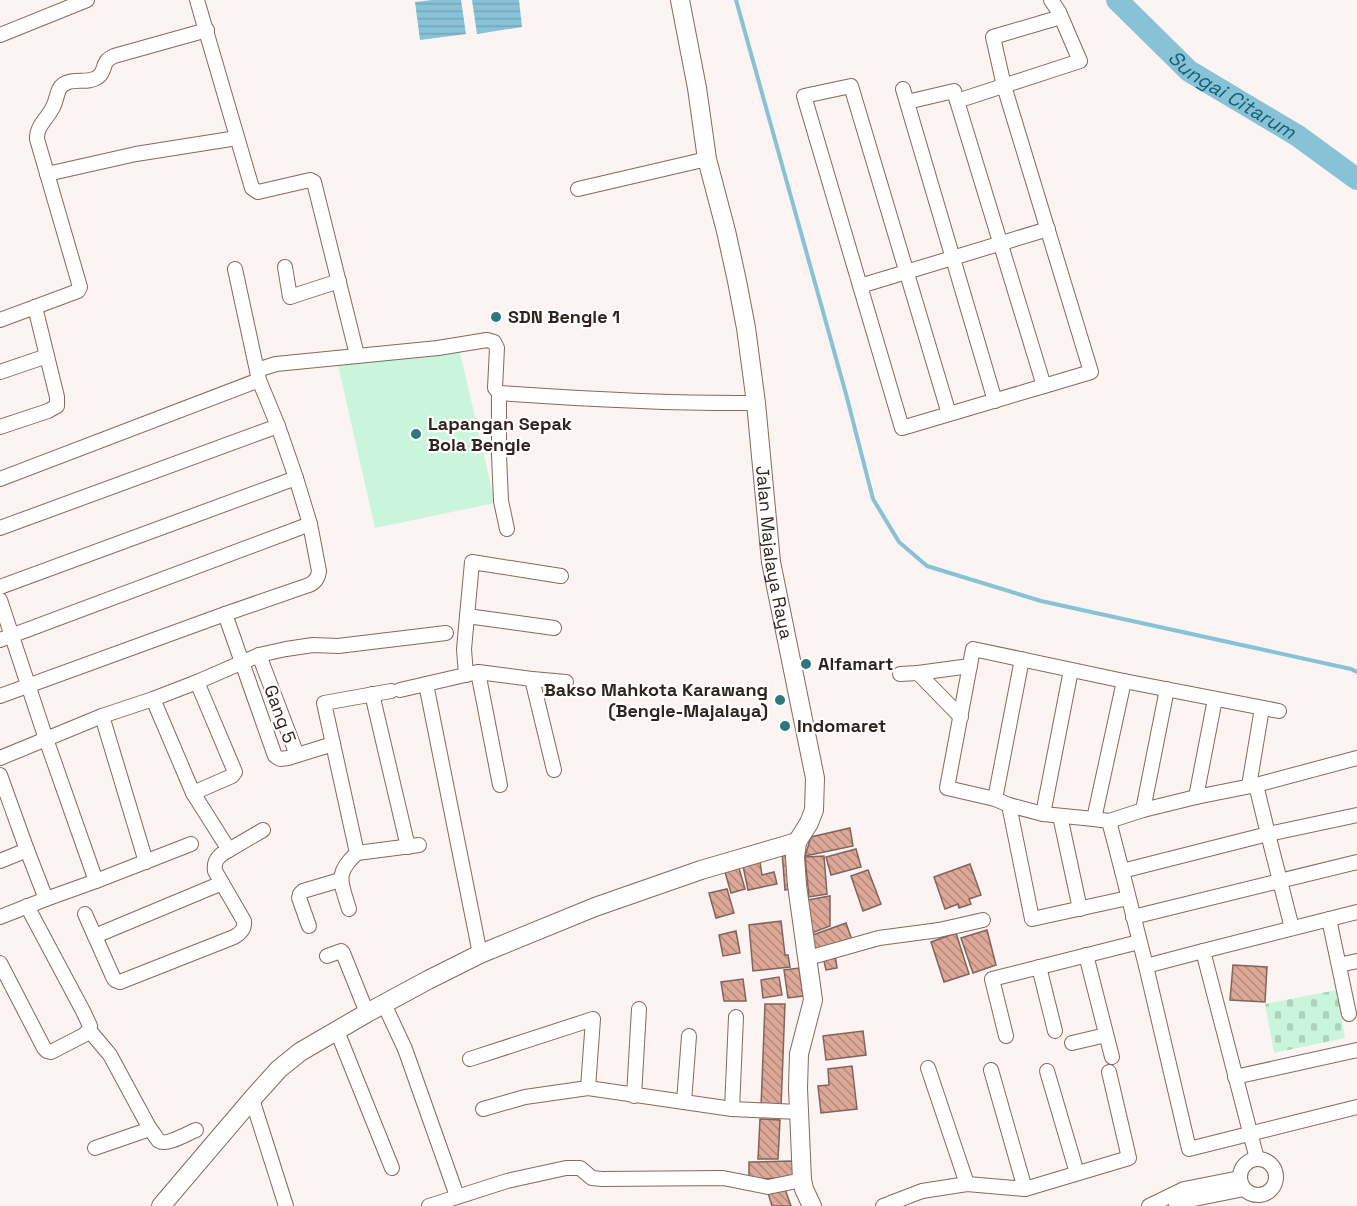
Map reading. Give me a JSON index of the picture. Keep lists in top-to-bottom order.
{
  "streets": {
    "street": ["Jalan Majalaya Raya", "Gang 5"]
  },
  "water": ["Sungai Citarum"],
  "places": [
    "SDN Bengle 1",
    "Lapangan Sepak Bola Bengle",
    "Alfamart",
    "Bakso Mahkota Karawang (Bengle-Majalaya)",
    "Indomaret"
  ]
}
